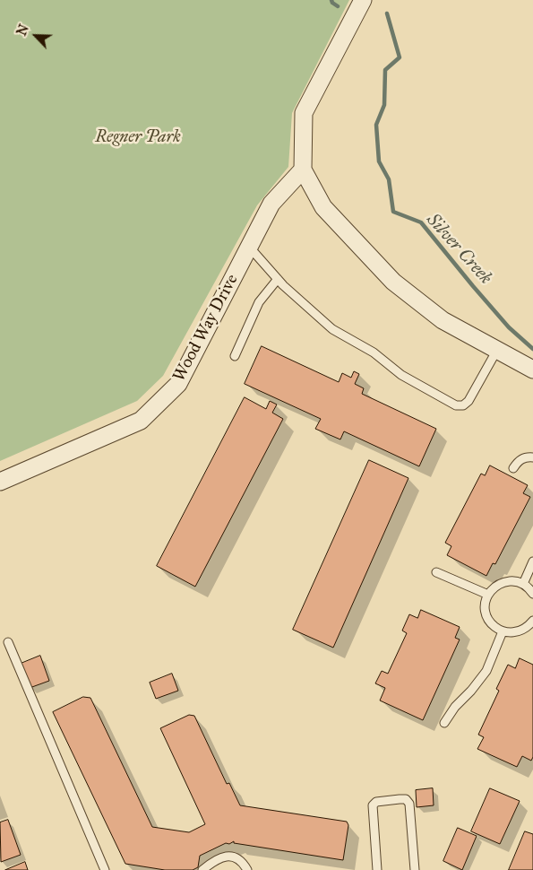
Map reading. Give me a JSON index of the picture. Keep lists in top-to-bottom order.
{
  "streets": {
    "street": ["Wood Way Drive"]
  },
  "water": ["Silver Creek"],
  "parks": ["Regner Park"],
  "north": "top left"
}
